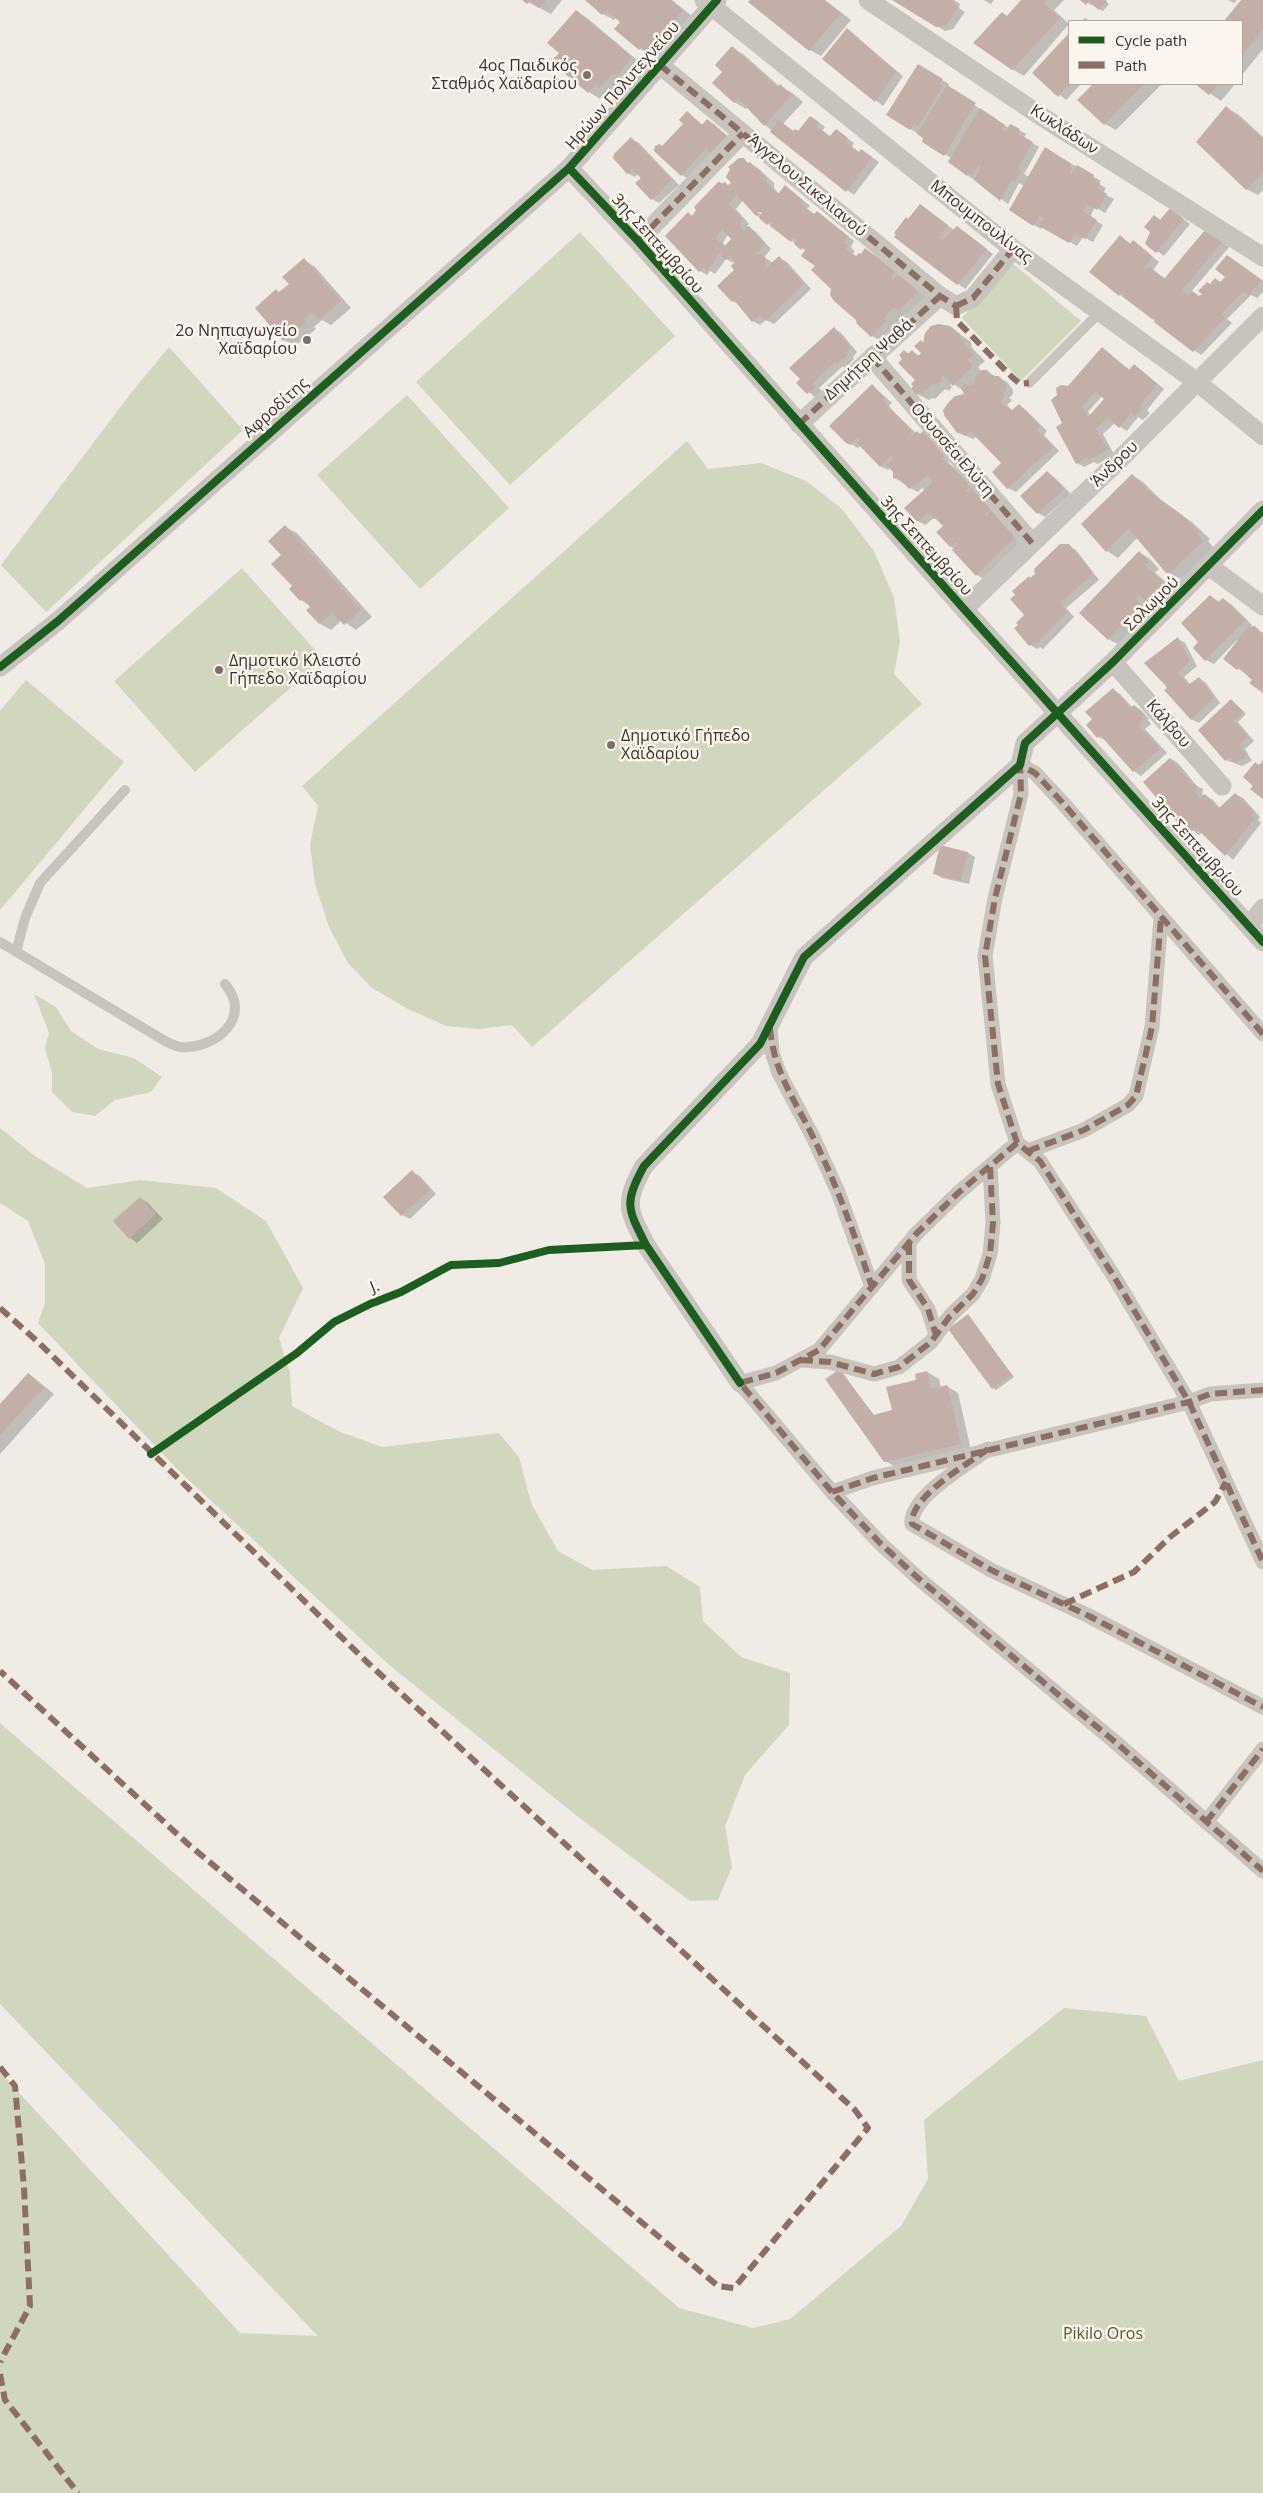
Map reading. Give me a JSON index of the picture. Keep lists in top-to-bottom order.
{
  "streets": {
    "street": [
      "Ηρώων Πολυτεχνείου",
      "Κυκλάδων",
      "Άγγελου Σικελιανού",
      "Μπουμπουλίνας",
      "3ης Σεπτεμβρίου",
      "Δημήτρη Ψαθά",
      "Αφροδίτης",
      "Οδυσσέα Ελύτη",
      "Άνδρου",
      "Σολωμού",
      "Κάλβου"
    ],
    "cycle path": ["J."]
  },
  "crossings": [
    ["Ηρώων Πολυτεχνείου", "Άγγελου Σικελιανού"],
    ["Ηρώων Πολυτεχνείου", "Μπουμπουλίνας"],
    ["Ηρώων Πολυτεχνείου", "3ης Σεπτεμβρίου"],
    ["Ηρώων Πολυτεχνείου", "Αφροδίτης"],
    ["Άγγελου Σικελιανού", "Μπουμπουλίνας"],
    ["Άγγελου Σικελιανού", "Δημήτρη Ψαθά"],
    ["Μπουμπουλίνας", "Άνδρου"],
    ["3ης Σεπτεμβρίου", "Δημήτρη Ψαθά"],
    ["3ης Σεπτεμβρίου", "Αφροδίτης"],
    ["3ης Σεπτεμβρίου", "Άνδρου"],
    ["3ης Σεπτεμβρίου", "Σολωμού"],
    ["Δημήτρη Ψαθά", "Οδυσσέα Ελύτη"],
    ["Οδυσσέα Ελύτη", "Άνδρου"],
    ["Σολωμού", "Κάλβου"]
  ],
  "parks": ["Pikilo Oros"],
  "places": [
    "4ος Παιδικός Σταθμός Χαϊδαρίου",
    "2ο Νηπιαγωγείο Χαϊδαρίου",
    "Δημοτικό Κλειστό Γήπεδο Χαϊδαρίου",
    "Δημοτικό Γήπεδο Χαϊδαρίου"
  ],
  "legend": ["Cycle path", "Path"]
}
